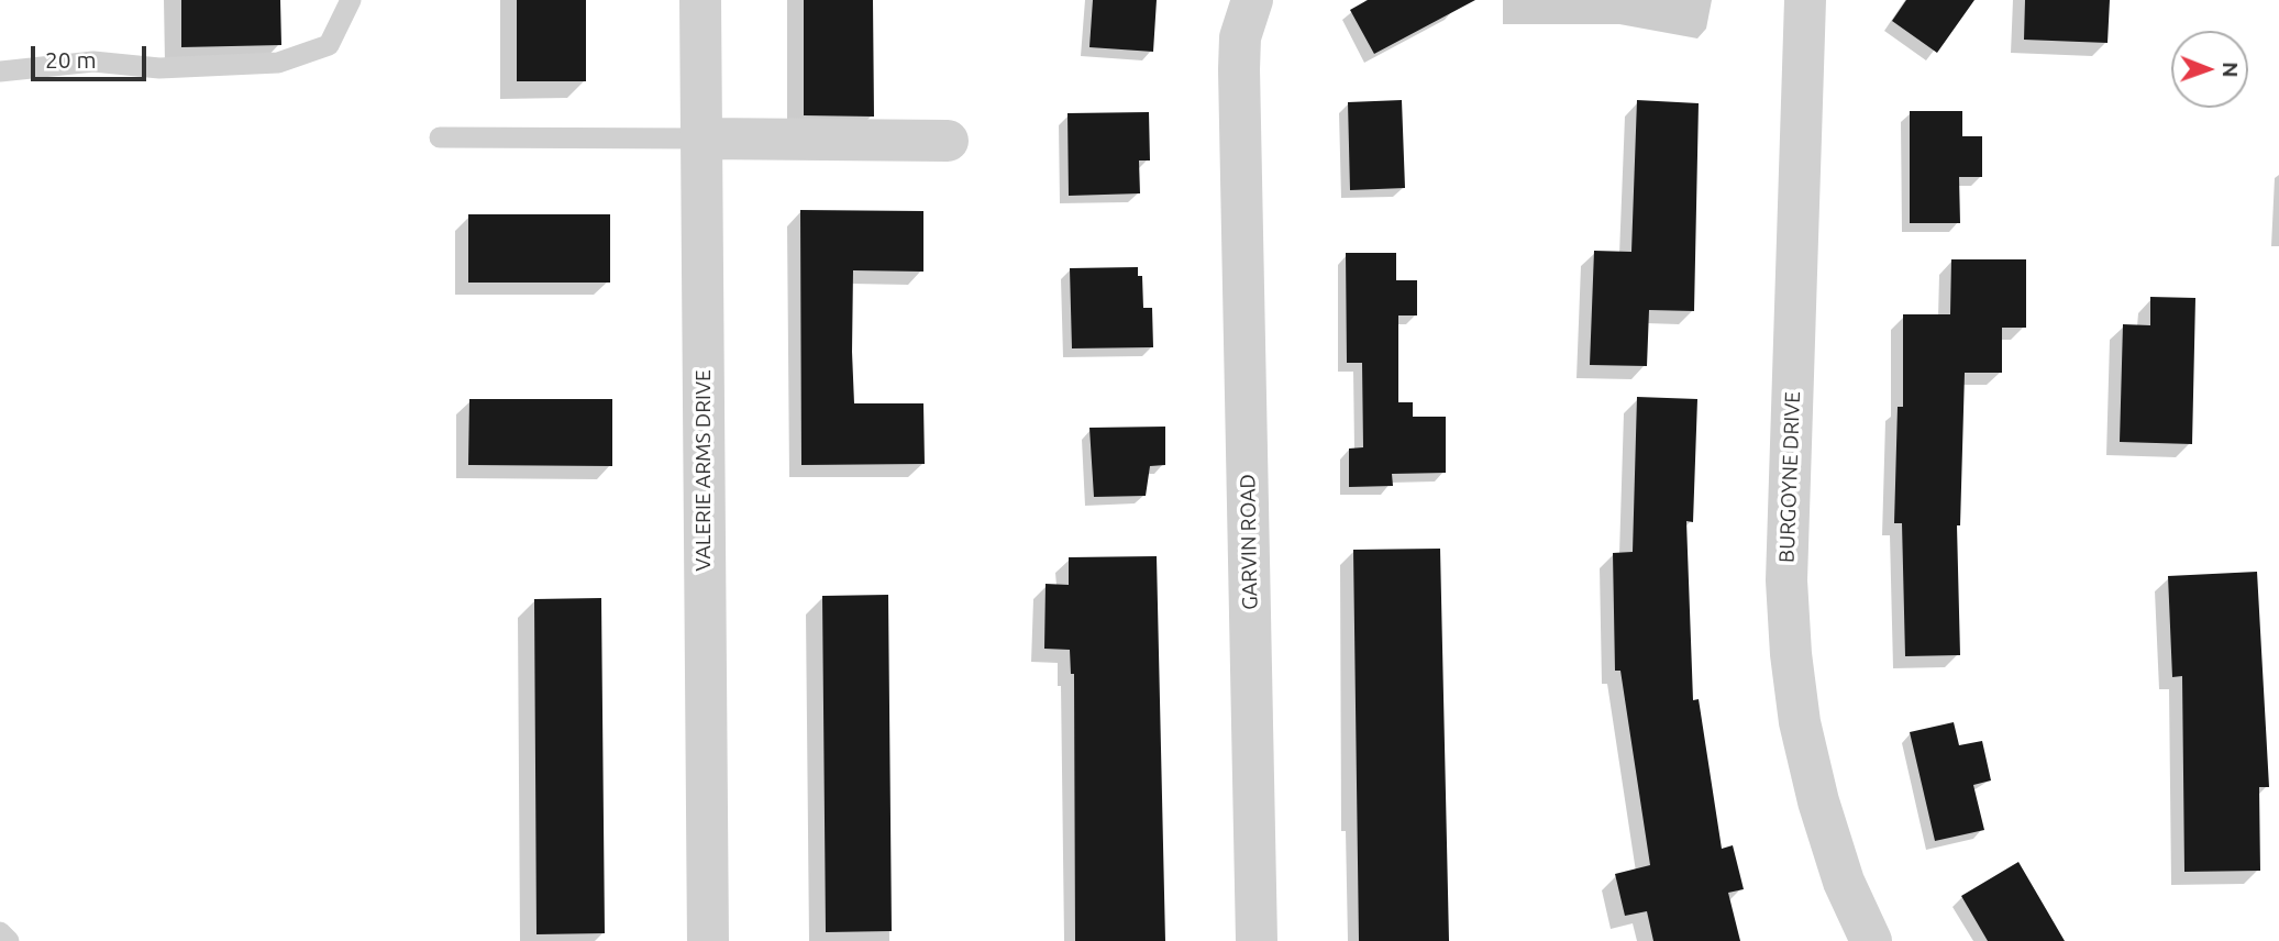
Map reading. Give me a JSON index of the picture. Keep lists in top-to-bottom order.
{
  "streets": {
    "street": ["VALERIE ARMS DRIVE", "BURGOYNE DRIVE", "GARVIN ROAD"]
  },
  "scale_bar": "20 m",
  "north": "right"
}
